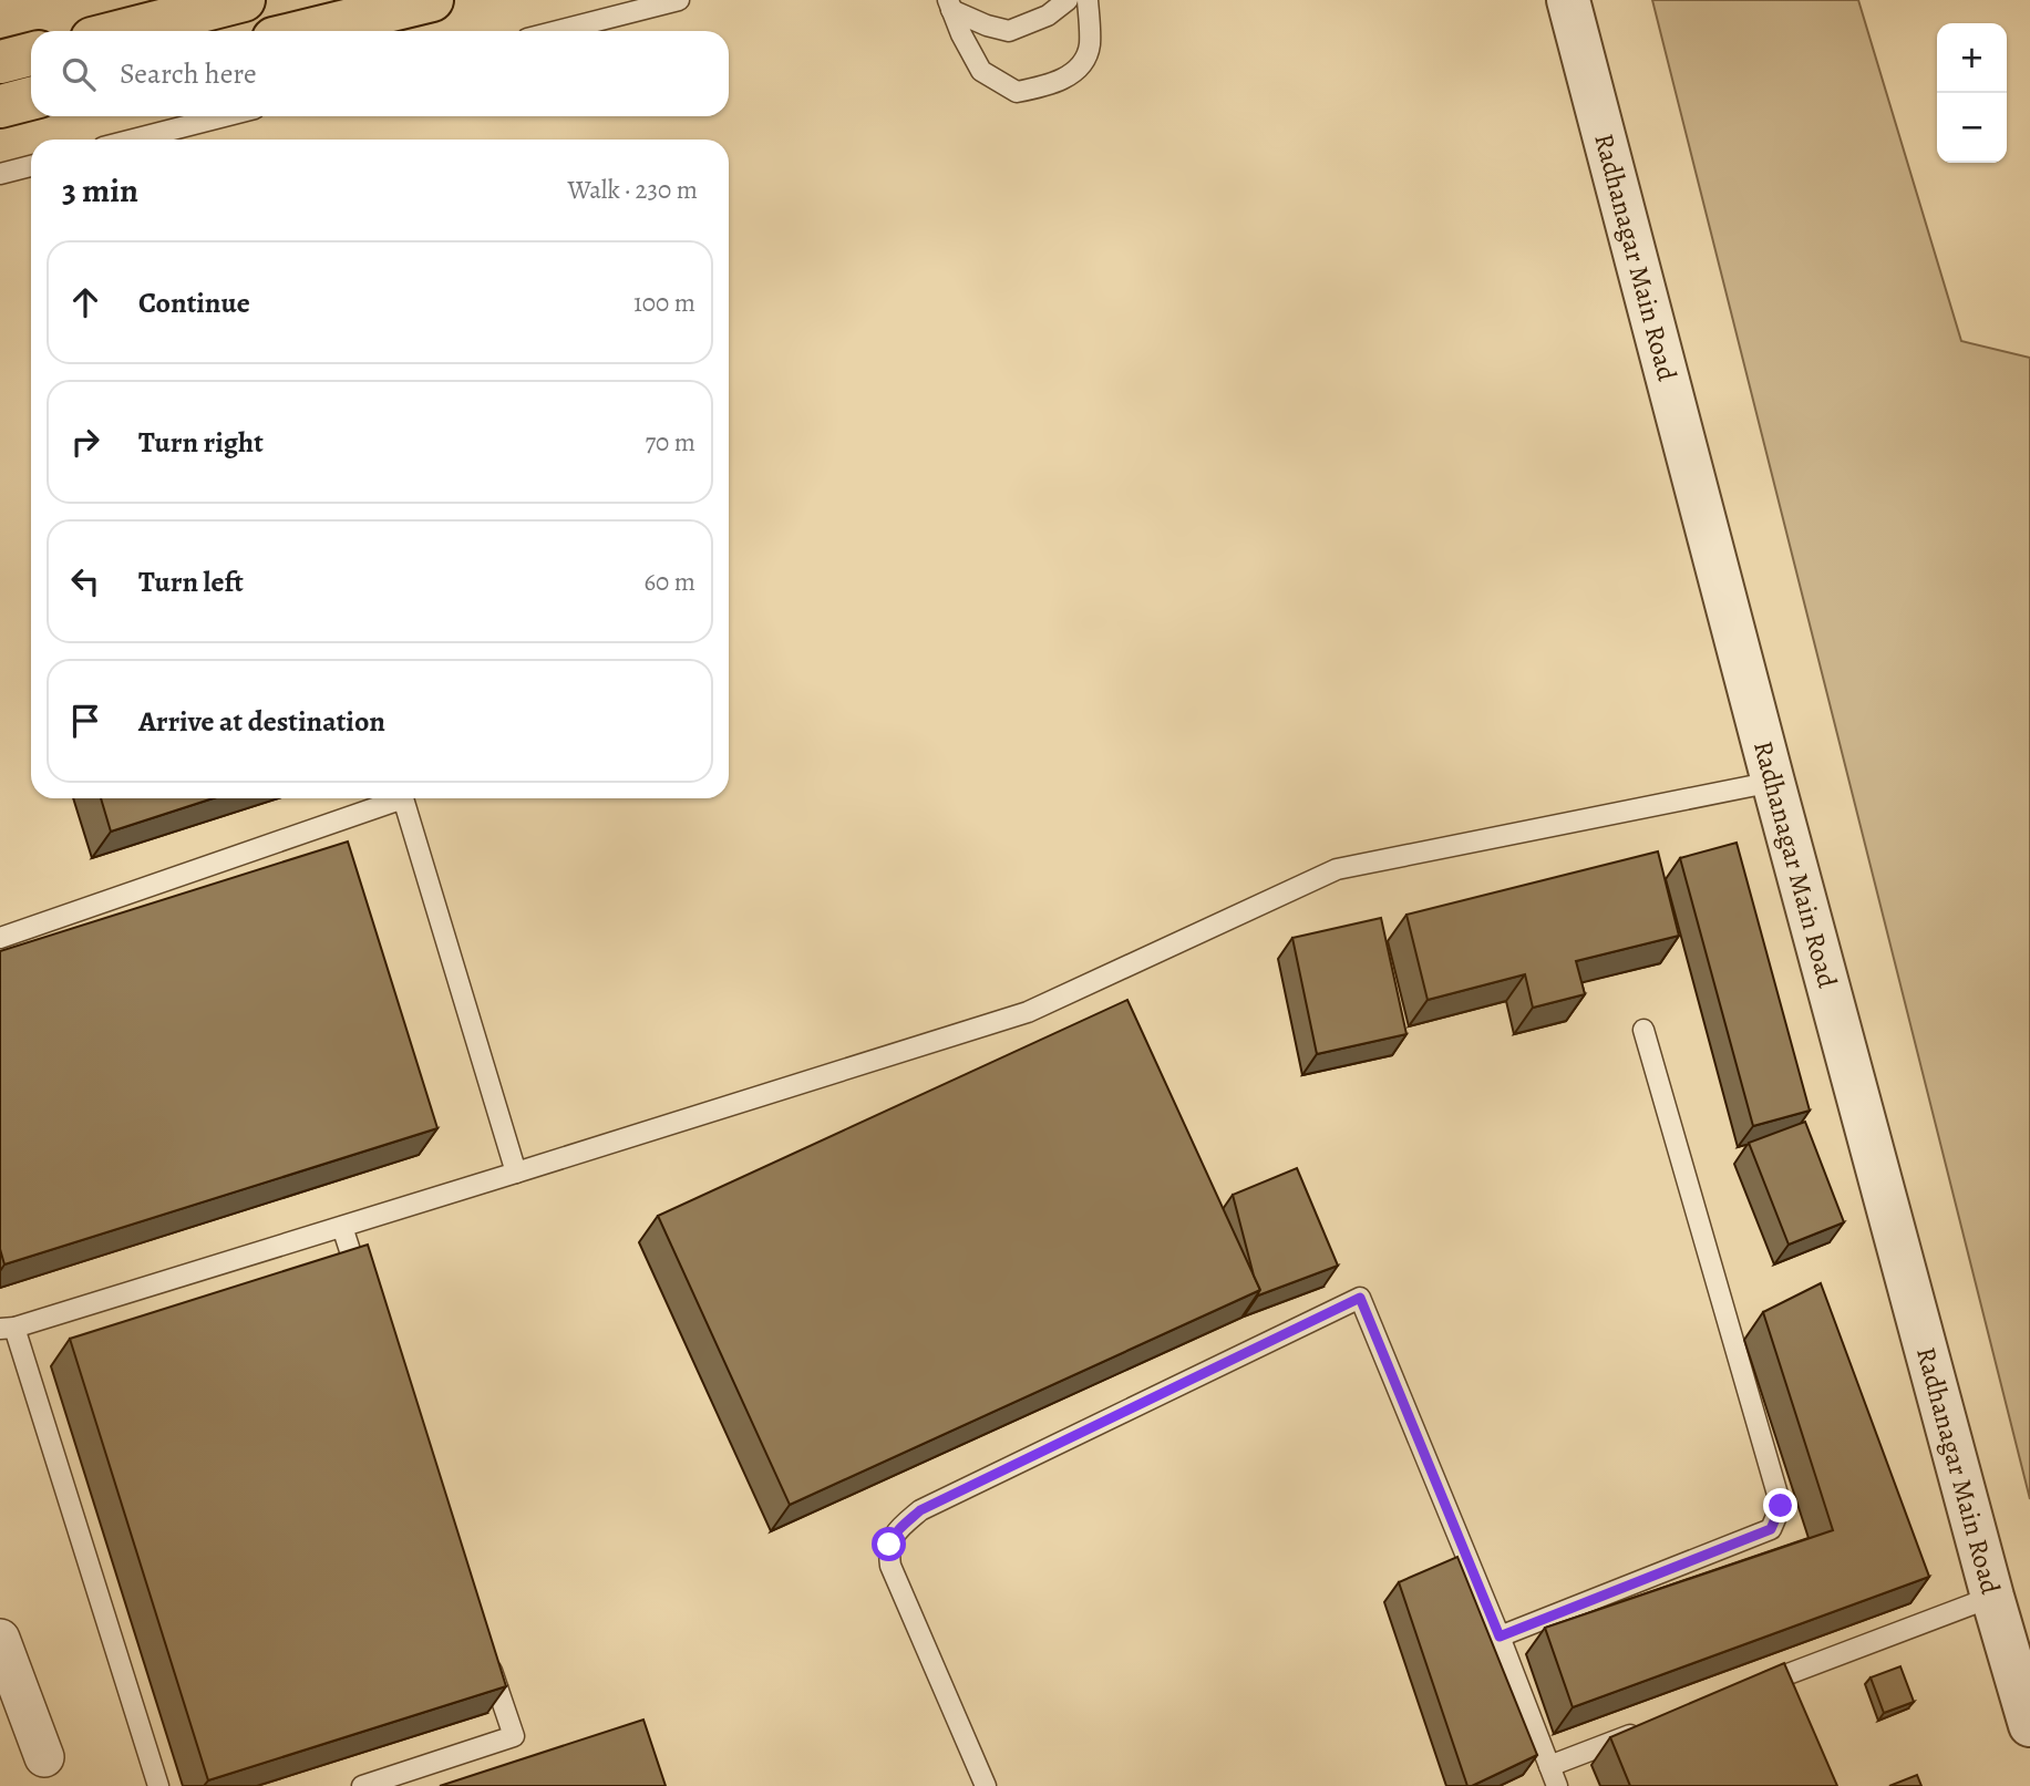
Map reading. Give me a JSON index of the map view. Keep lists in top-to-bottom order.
{
  "streets": {
    "street": ["Radhanagar Main Road"]
  },
  "page": {
    "map_buttons": ["+", "−"],
    "search": "Search here",
    "heading": ["3 min", "Walk · 230 m"],
    "list": [
      ["Continue", "100 m"],
      ["Turn right", "70 m"],
      ["Turn left", "60 m"],
      "Arrive at destination"
    ]
  }
}
